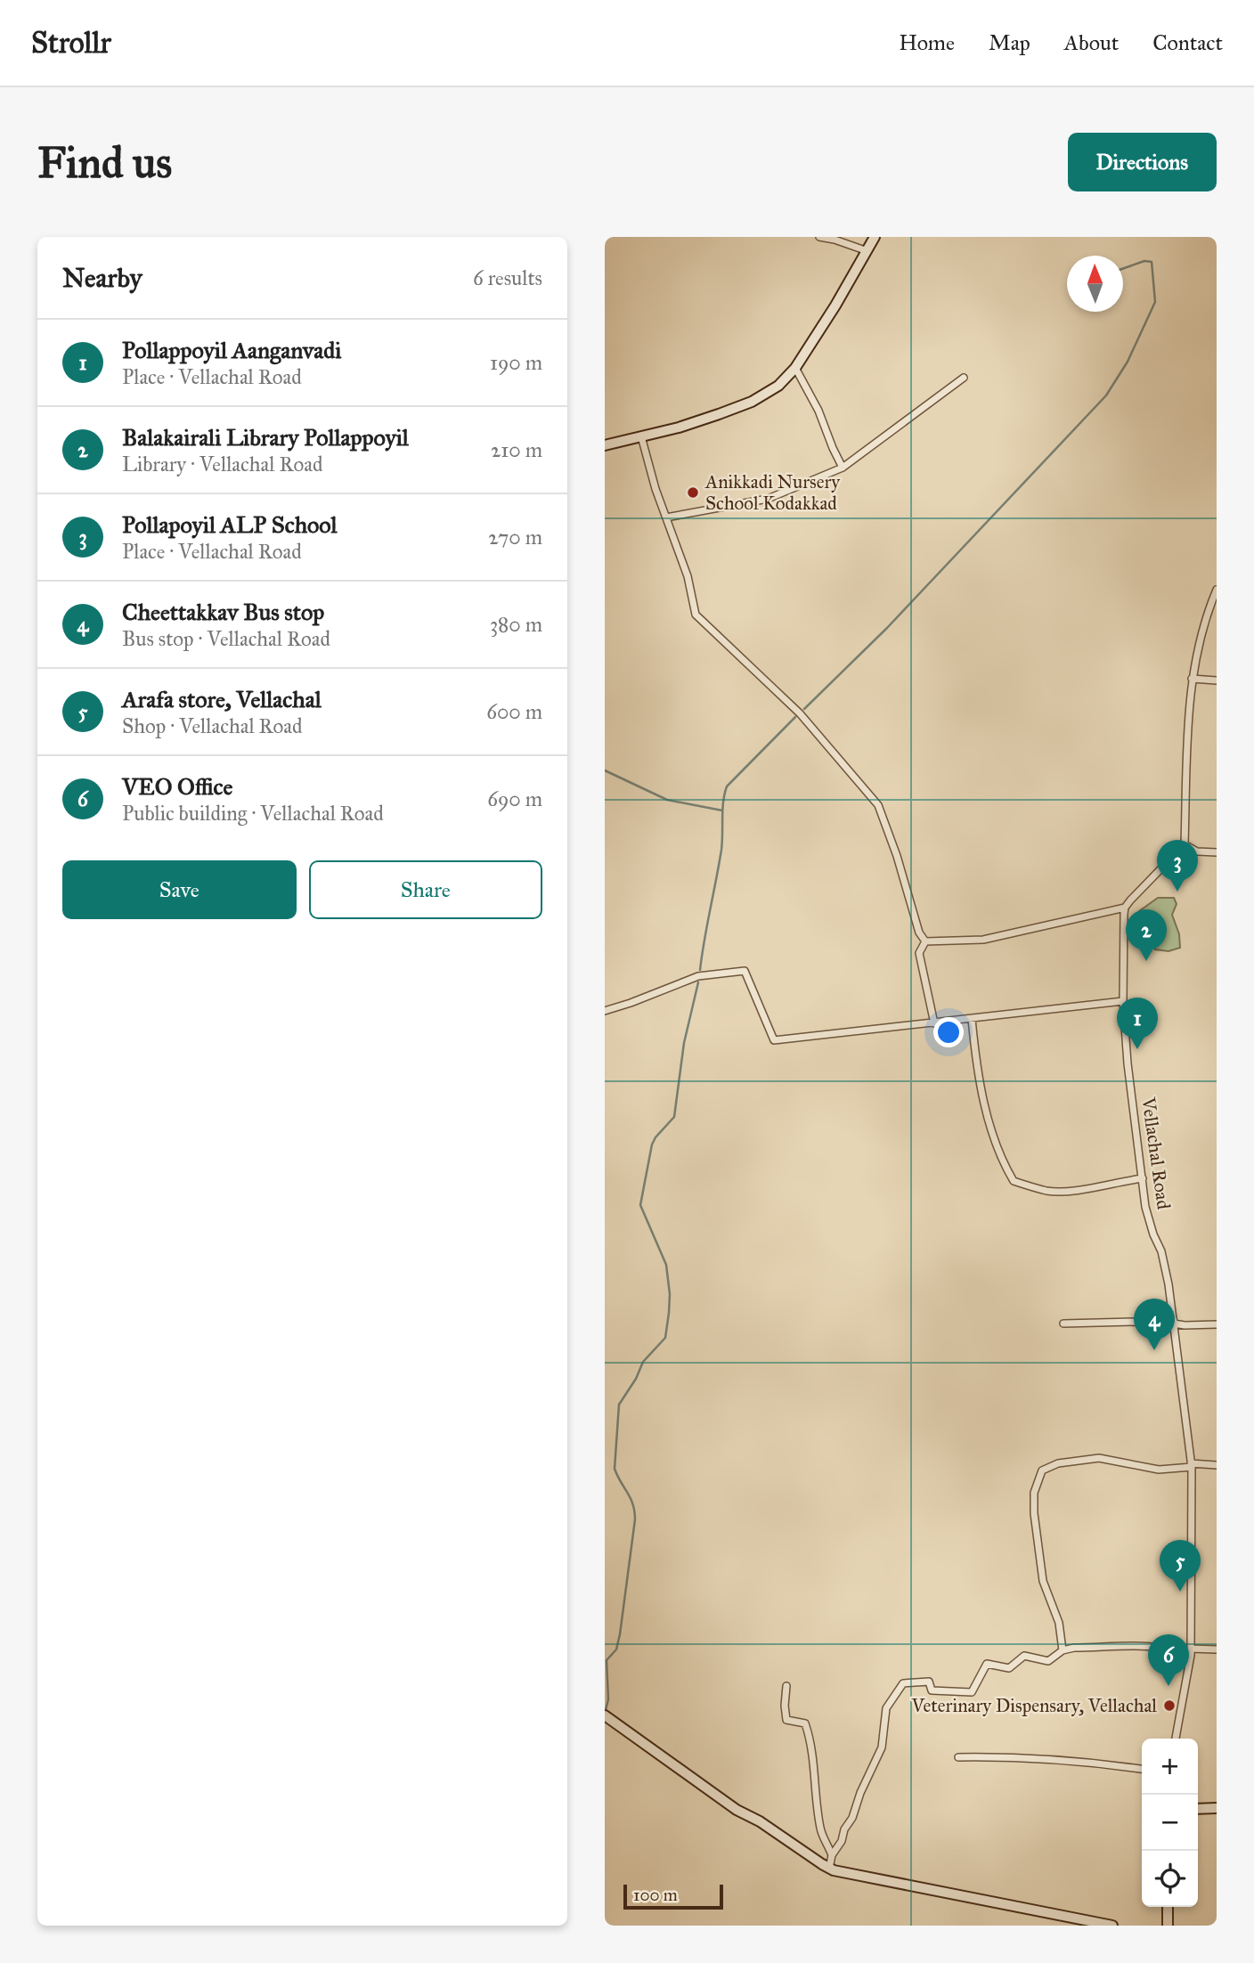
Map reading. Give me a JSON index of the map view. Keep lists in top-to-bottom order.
{
  "streets": {
    "street": ["Vellachal Road"]
  },
  "places": ["Anikkadi Nursery School Kodakkad", "Veterinary Dispensary, Vellachal"],
  "scale_bar": "100 m",
  "north": "top",
  "page": {
    "header": "Strollr",
    "nav": [
      "Home",
      "Map",
      "About",
      "Contact"
    ],
    "buttons": [
      "Directions",
      ["Save", "Share"]
    ],
    "title": "Find us",
    "heading": ["Nearby", "6 results"],
    "list": [
      {
        "mark": "1",
        "name": "Pollappoyil Aanganvadi",
        "note": "Place · Vellachal Road",
        "value": "190 m"
      },
      {
        "mark": "2",
        "name": "Balakairali Library Pollappoyil",
        "note": "Library · Vellachal Road",
        "value": "210 m"
      },
      {
        "mark": "3",
        "name": "Pollapoyil ALP School",
        "note": "Place · Vellachal Road",
        "value": "270 m"
      },
      {
        "mark": "4",
        "name": "Cheettakkav Bus stop",
        "note": "Bus stop · Vellachal Road",
        "value": "380 m"
      },
      {
        "mark": "5",
        "name": "Arafa store, Vellachal",
        "note": "Shop · Vellachal Road",
        "value": "600 m"
      },
      {
        "mark": "6",
        "name": "VEO Office",
        "note": "Public building · Vellachal Road",
        "value": "690 m"
      }
    ],
    "pins": [
      "3",
      "2",
      "1",
      "4",
      "5",
      "6"
    ],
    "map_buttons": ["+", "−"],
    "scale": "100 m"
  }
}
